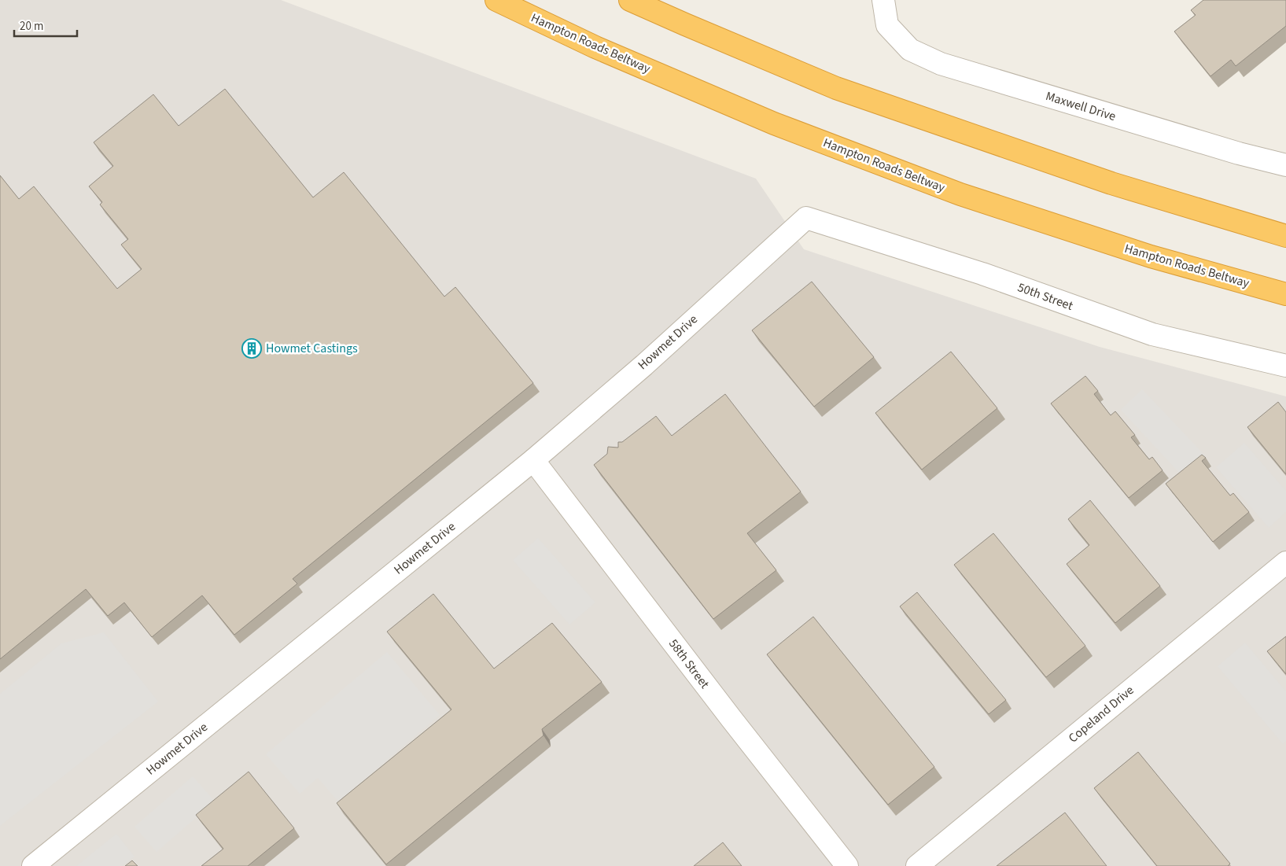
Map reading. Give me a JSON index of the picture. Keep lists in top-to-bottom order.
{
  "streets": {
    "highway": ["Hampton Roads Beltway"],
    "street": [
      "Maxwell Drive",
      "50th Street",
      "Howmet Drive",
      "58th Street",
      "Copeland Drive"
    ]
  },
  "crossings": [
    ["50th Street", "Howmet Drive"],
    ["Howmet Drive", "58th Street"]
  ],
  "places": {
    "building": ["Howmet Castings"]
  },
  "scale_bar": "20 m"
}
